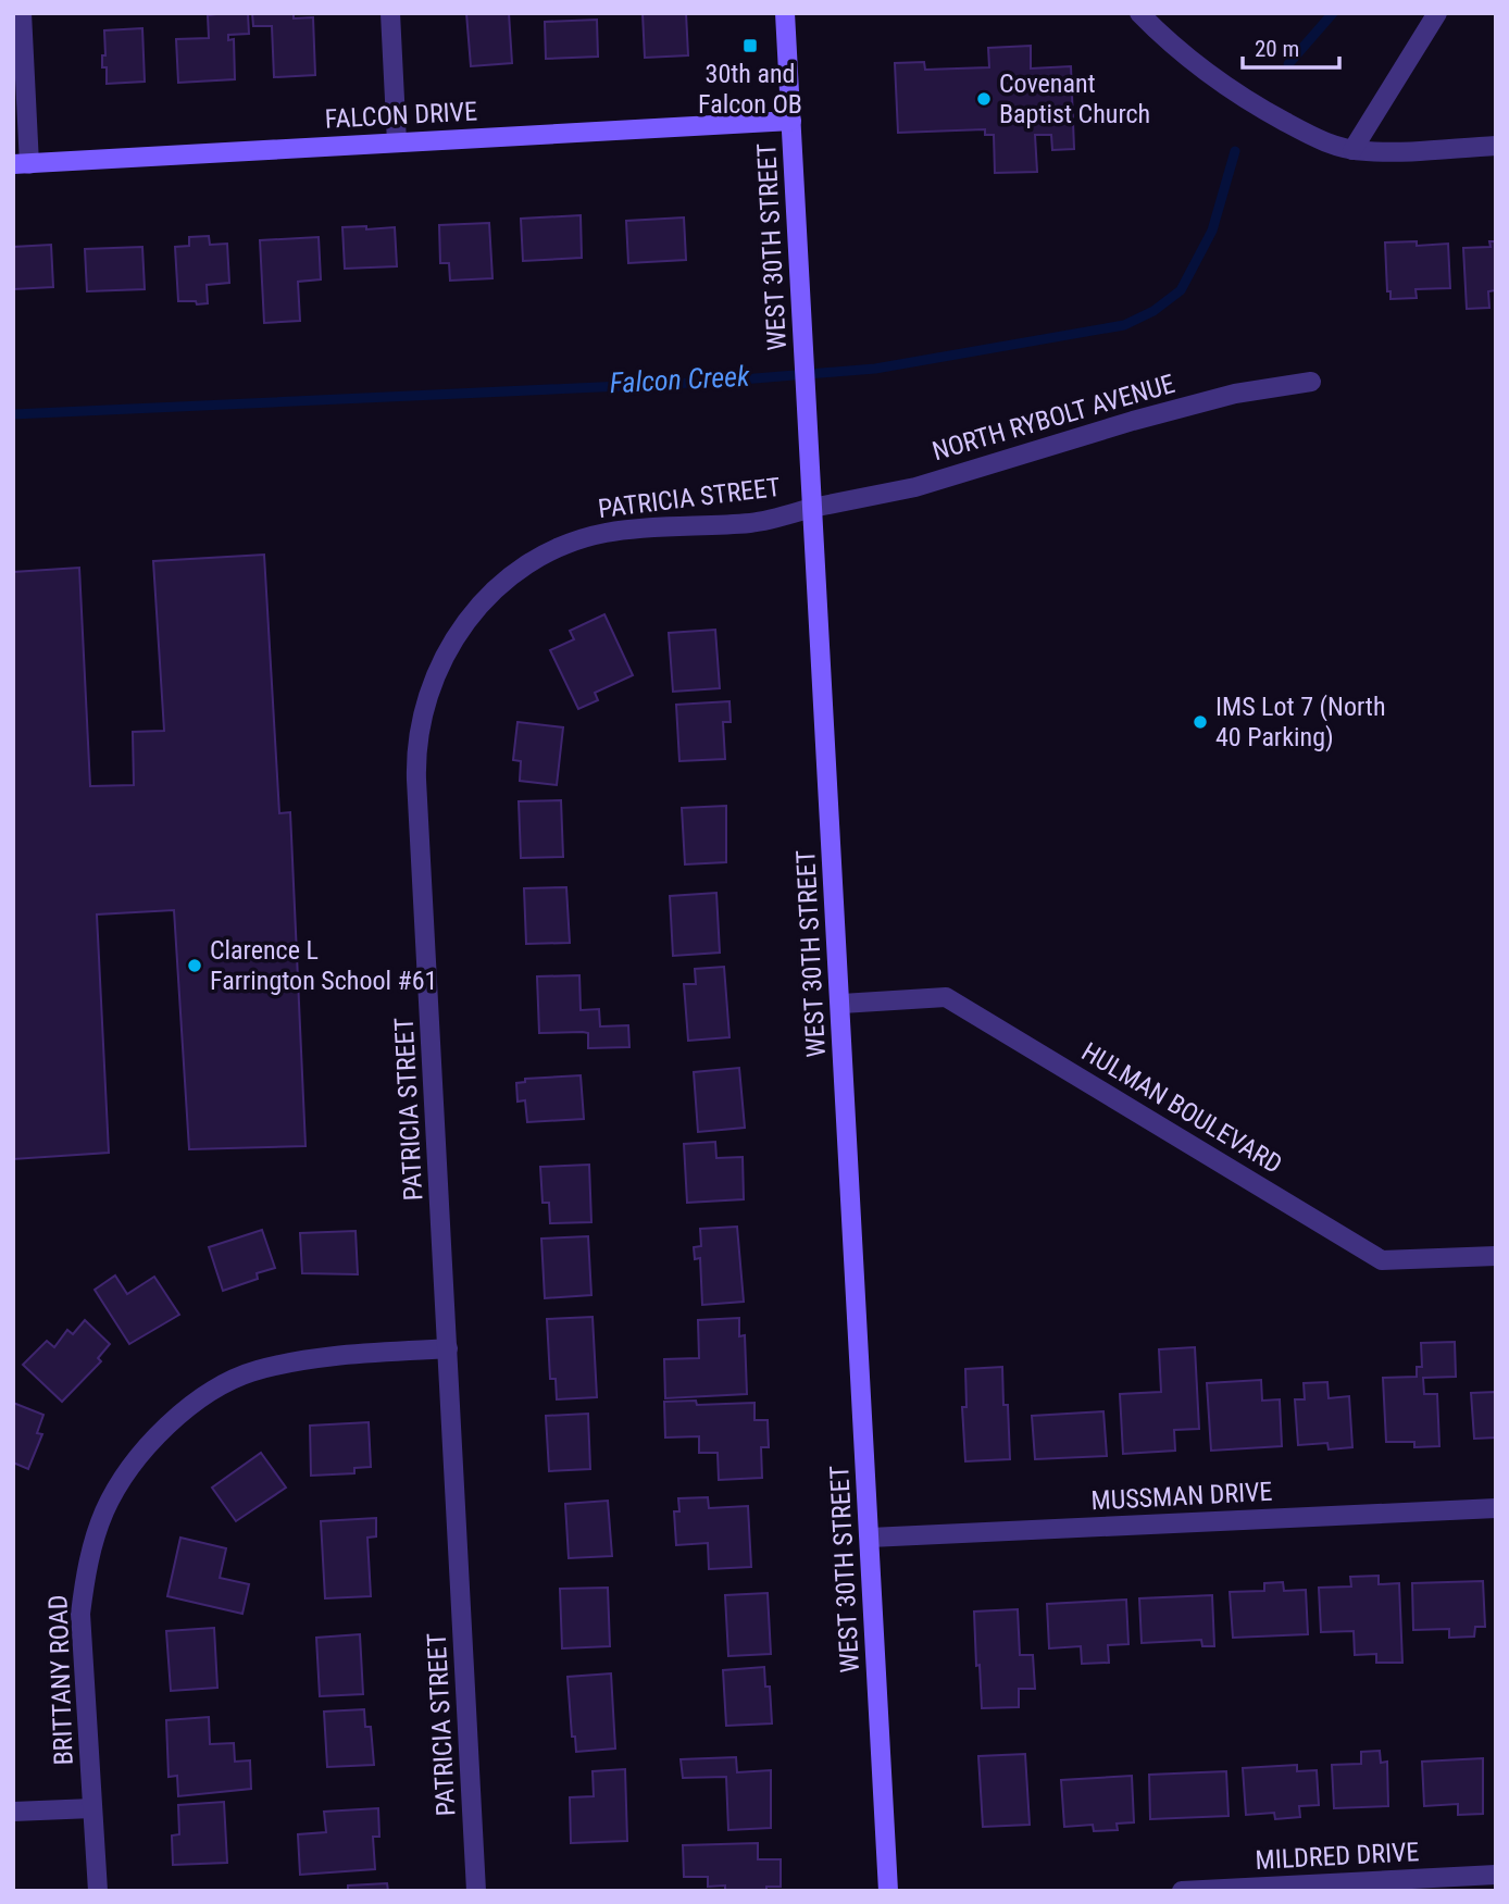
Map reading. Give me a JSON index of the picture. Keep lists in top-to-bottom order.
{
  "streets": {
    "main road": ["FALCON DRIVE", "WEST 30TH STREET"],
    "street": [
      "NORTH RYBOLT AVENUE",
      "PATRICIA STREET",
      "HULMAN BOULEVARD",
      "MUSSMAN DRIVE",
      "BRITTANY ROAD",
      "MILDRED DRIVE"
    ]
  },
  "crossings": [
    ["FALCON DRIVE", "WEST 30TH STREET"],
    ["WEST 30TH STREET", "NORTH RYBOLT AVENUE"],
    ["WEST 30TH STREET", "PATRICIA STREET"],
    ["WEST 30TH STREET", "HULMAN BOULEVARD"],
    ["WEST 30TH STREET", "MUSSMAN DRIVE"],
    ["NORTH RYBOLT AVENUE", "PATRICIA STREET"],
    ["PATRICIA STREET", "BRITTANY ROAD"]
  ],
  "water": ["Falcon Creek"],
  "places": {
    "transit": ["30th and Falcon OB"],
    "other": ["Covenant Baptist Church", "IMS Lot 7 (North 40 Parking)", "Clarence L Farrington School #61"]
  },
  "scale_bar": "20 m"
}
